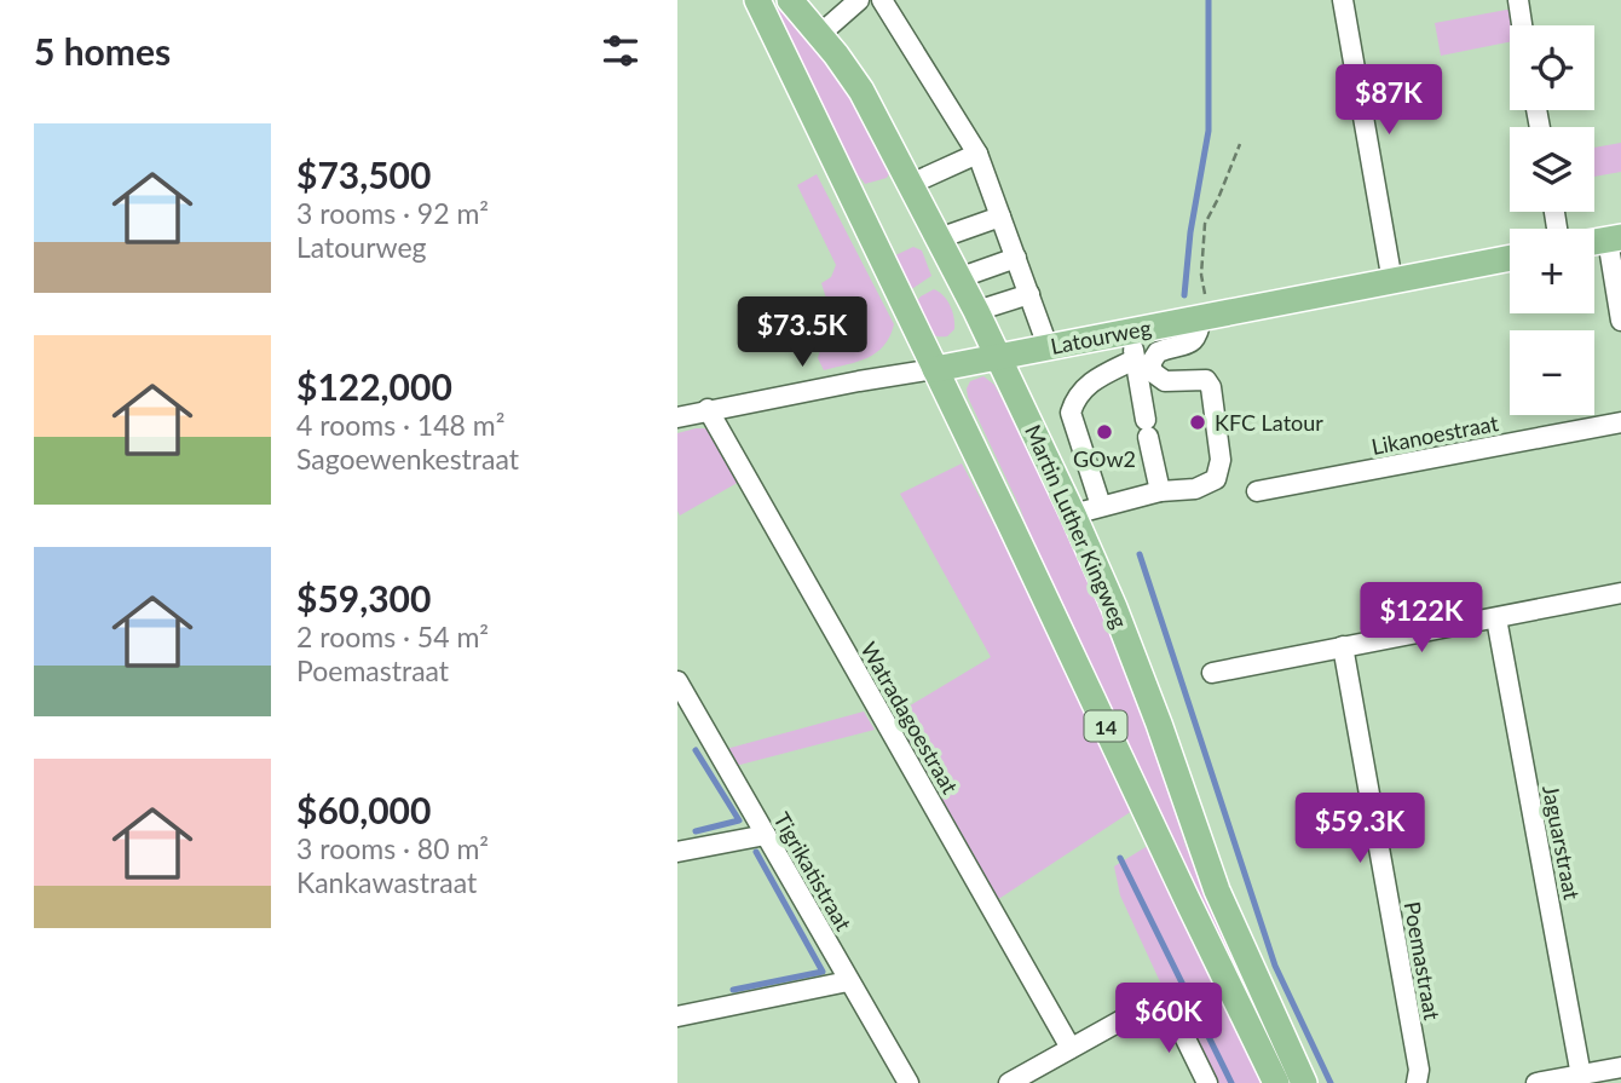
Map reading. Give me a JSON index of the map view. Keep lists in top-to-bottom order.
{
  "streets": {
    "main road": ["Latourweg", "Martin Luther Kingweg", "14"],
    "street": [
      "Likanoestraat",
      "Watradagoestraat",
      "Jaguarstraat",
      "Tigrikatistraat",
      "Poemastraat"
    ]
  },
  "crossings": [
    ["Latourweg", "Martin Luther Kingweg"],
    ["Latourweg", "Watradagoestraat"],
    ["Latourweg", "14"]
  ],
  "places": ["KFC Latour", "GOw2"],
  "page": {
    "heading": "5 homes",
    "map_buttons": ["+", "−"],
    "price": [
      "$87K",
      "$73.5K",
      "$122K",
      "$59.3K",
      "$60K"
    ],
    "list": [
      {
        "name": "$73,500",
        "note": "3 rooms · 92 m² · Latourweg"
      },
      {
        "name": "$122,000",
        "note": "4 rooms · 148 m² · Sagoewenkestraat"
      },
      {
        "name": "$59,300",
        "note": "2 rooms · 54 m² · Poemastraat"
      },
      {
        "name": "$60,000",
        "note": "3 rooms · 80 m² · Kankawastraat"
      }
    ]
  }
}
